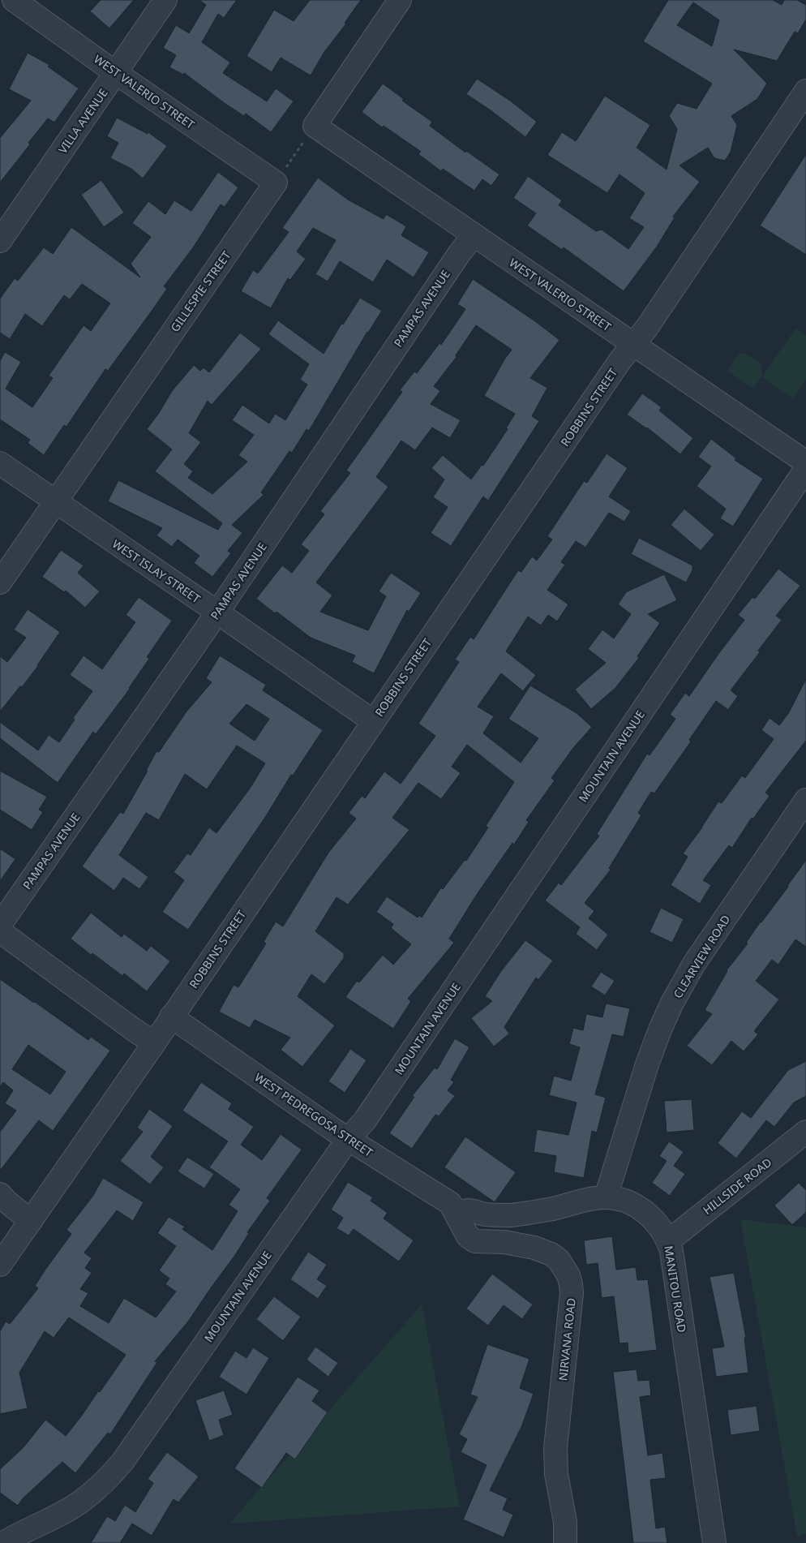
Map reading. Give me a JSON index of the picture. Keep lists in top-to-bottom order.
{
  "streets": {
    "street": [
      "WEST VALERIO STREET",
      "VILLA AVENUE",
      "GILLESPIE STREET",
      "PAMPAS AVENUE",
      "ROBBINS STREET",
      "WEST ISLAY STREET",
      "MOUNTAIN AVENUE",
      "CLEARVIEW ROAD",
      "WEST PEDREGOSA STREET",
      "HILLSIDE ROAD",
      "MANITOU ROAD",
      "NIRVANA ROAD"
    ]
  },
  "crossings": [
    ["WEST VALERIO STREET", "VILLA AVENUE"],
    ["WEST VALERIO STREET", "GILLESPIE STREET"],
    ["WEST VALERIO STREET", "PAMPAS AVENUE"],
    ["WEST VALERIO STREET", "ROBBINS STREET"],
    ["GILLESPIE STREET", "WEST ISLAY STREET"],
    ["PAMPAS AVENUE", "WEST ISLAY STREET"],
    ["ROBBINS STREET", "WEST ISLAY STREET"],
    ["ROBBINS STREET", "WEST PEDREGOSA STREET"],
    ["MOUNTAIN AVENUE", "WEST PEDREGOSA STREET"],
    ["CLEARVIEW ROAD", "MANITOU ROAD"],
    ["WEST PEDREGOSA STREET", "MANITOU ROAD"],
    ["WEST PEDREGOSA STREET", "NIRVANA ROAD"],
    ["HILLSIDE ROAD", "MANITOU ROAD"],
    ["MANITOU ROAD", "NIRVANA ROAD"]
  ]
}
